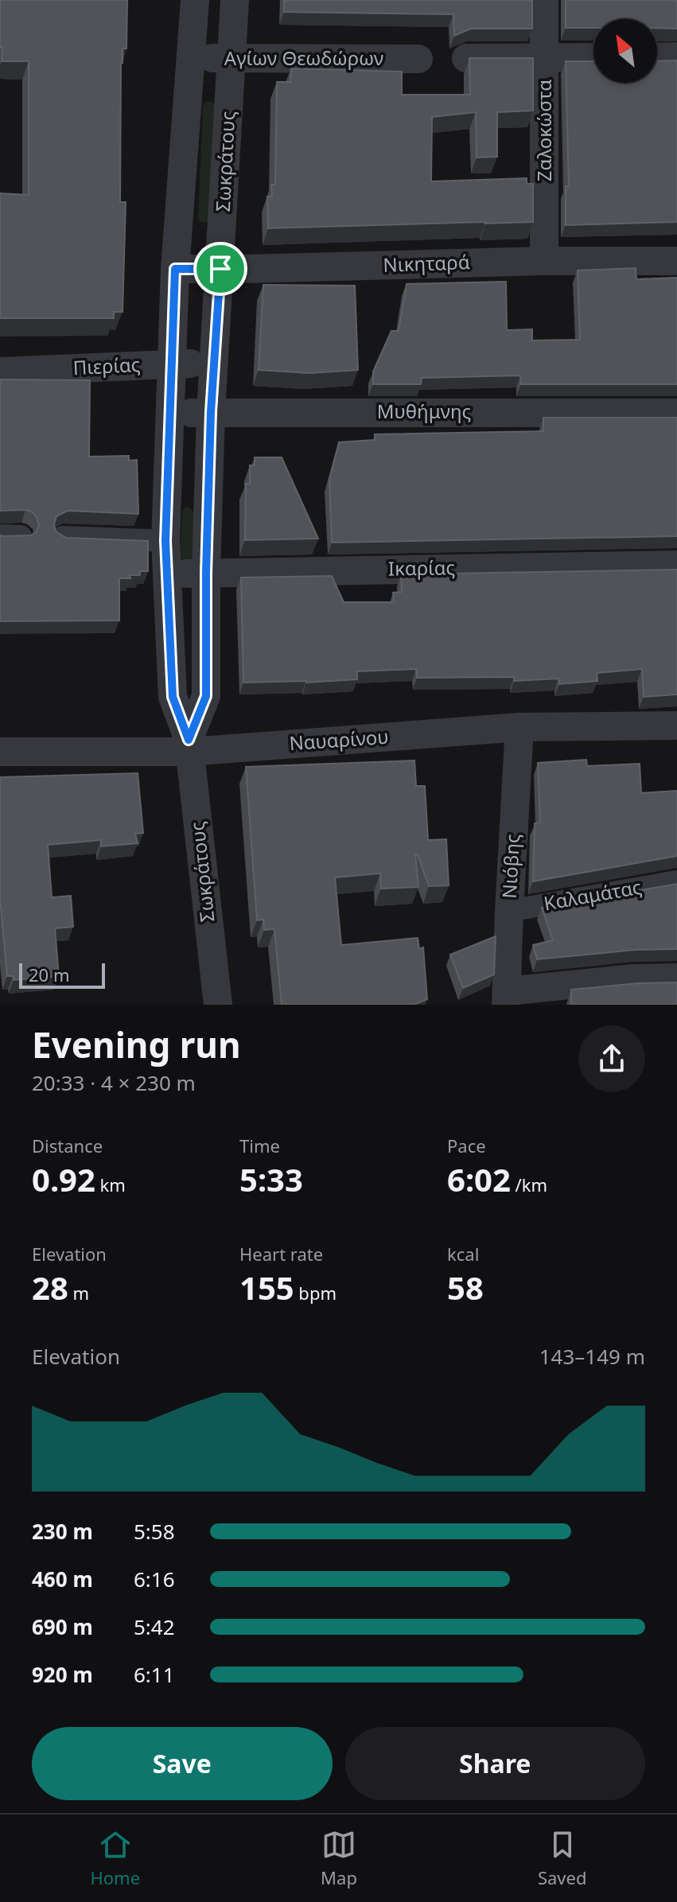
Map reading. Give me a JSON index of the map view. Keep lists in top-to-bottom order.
{
  "streets": {
    "street": [
      "Αγίων Θεωδώρων",
      "Ζαλοκώστα",
      "Σωκράτους",
      "Νικηταρά",
      "Πιερίας",
      "Μυθήμνης",
      "Ικαρίας",
      "Ναυαρίνου",
      "Νιόβης",
      "Καλαμάτας"
    ]
  },
  "crossings": [
    ["Αγίων Θεωδώρων", "Σωκράτους"],
    ["Ζαλοκώστα", "Νικηταρά"],
    ["Σωκράτους", "Νικηταρά"],
    ["Σωκράτους", "Πιερίας"],
    ["Σωκράτους", "Μυθήμνης"],
    ["Σωκράτους", "Ικαρίας"],
    ["Σωκράτους", "Ναυαρίνου"],
    ["Ναυαρίνου", "Νιόβης"],
    ["Νιόβης", "Καλαμάτας"]
  ],
  "scale_bar": "20 m",
  "north": "top left",
  "page": {
    "scale": "20 m",
    "heading": ["Evening run", "20:33 · 4 × 230 m"],
    "stats": [
      ["Distance", "0.92 km"],
      ["Time", "5:33"],
      ["Pace", "6:02 /km"],
      ["Elevation", "28 m"],
      ["Heart rate", "155 bpm"],
      ["kcal", "58"]
    ],
    "chart": ["Elevation", "143–149 m"],
    "list": [
      {
        "name": "230 m",
        "note": "5:58"
      },
      {
        "name": "460 m",
        "note": "6:16"
      },
      {
        "name": "690 m",
        "note": "5:42"
      },
      {
        "name": "920 m",
        "note": "6:11"
      }
    ],
    "buttons": ["Save", "Share"],
    "tabs": ["Home", "Map", "Saved"]
  }
}
